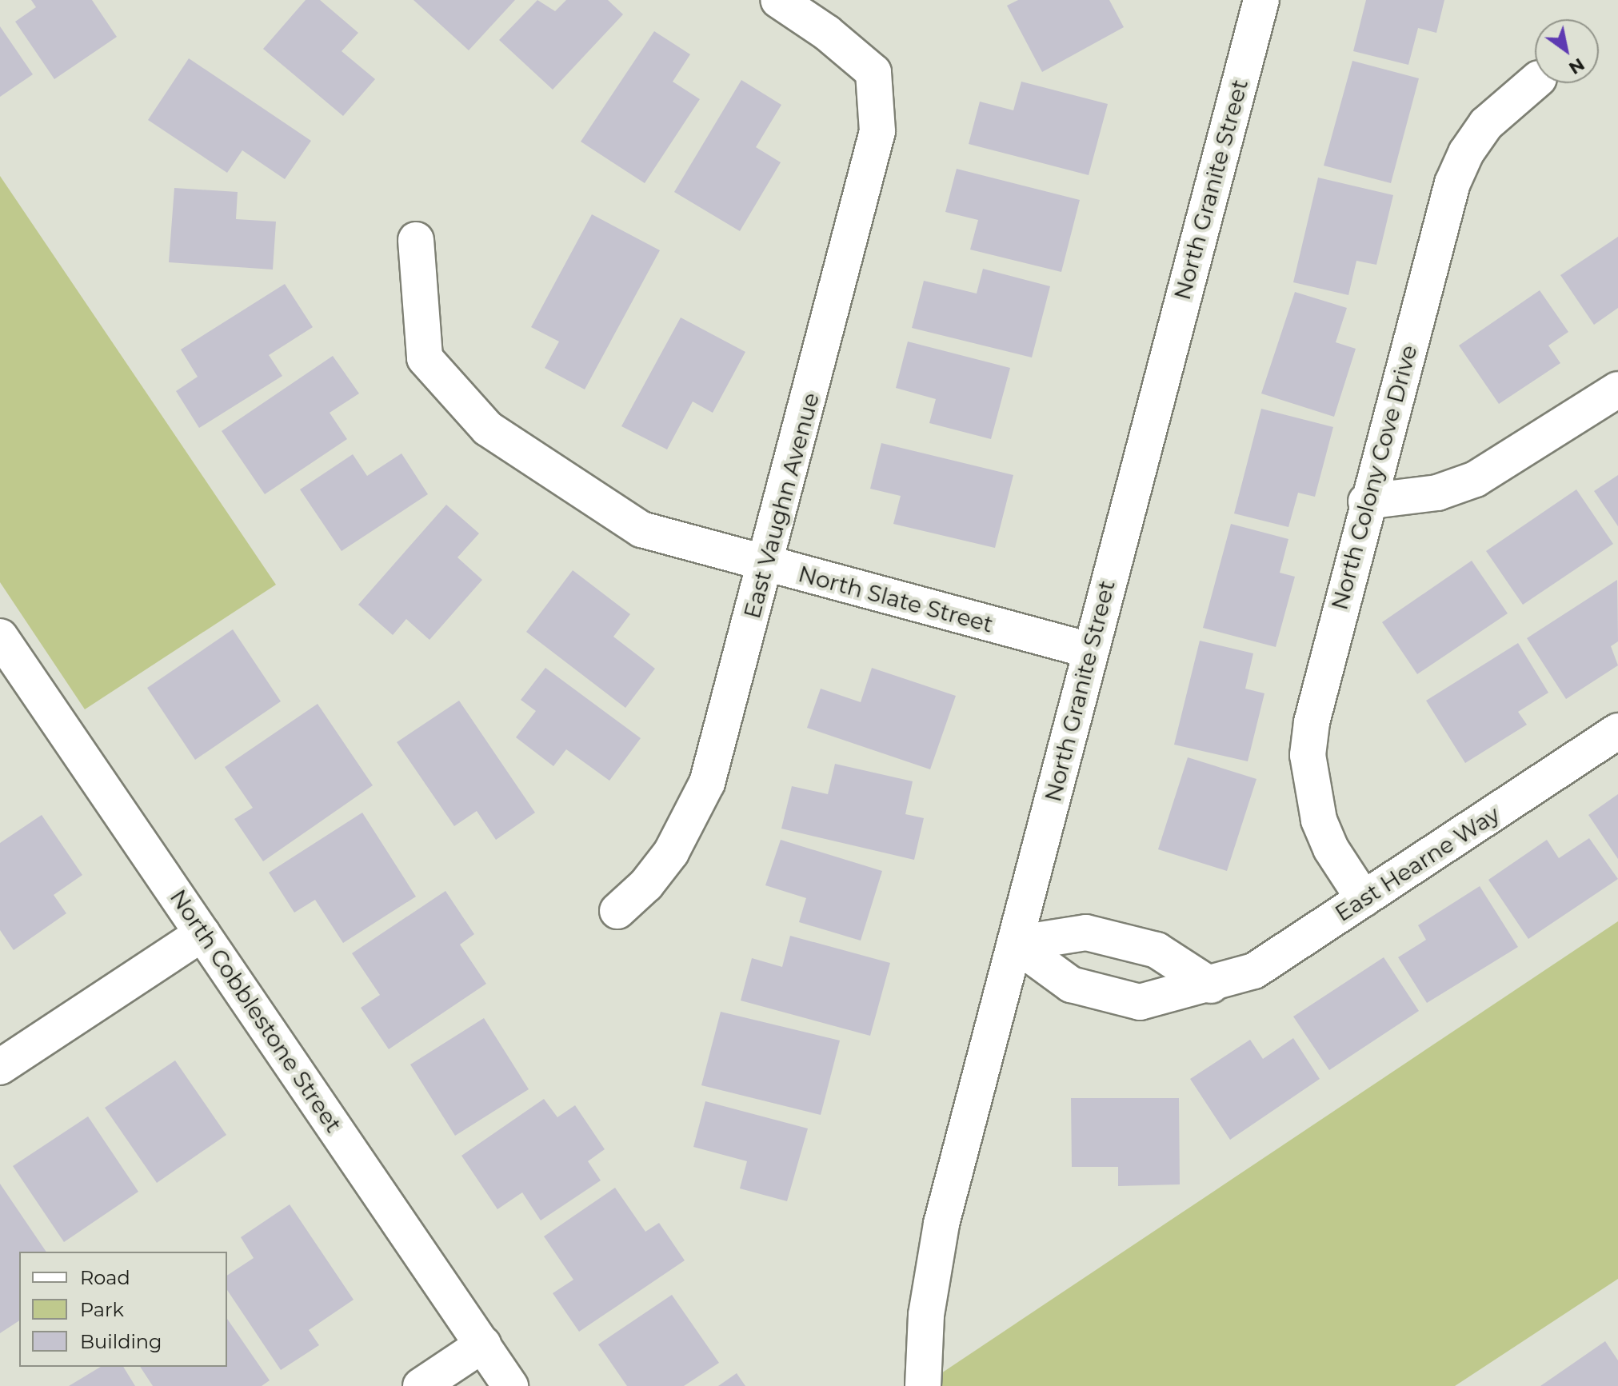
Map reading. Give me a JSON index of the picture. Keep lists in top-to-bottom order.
{
  "streets": {
    "street": [
      "North Granite Street",
      "North Colony Cove Drive",
      "East Vaughn Avenue",
      "North Slate Street",
      "East Hearne Way",
      "North Cobblestone Street"
    ]
  },
  "crossings": [
    ["North Granite Street", "North Slate Street"],
    ["North Granite Street", "East Hearne Way"],
    ["North Colony Cove Drive", "East Hearne Way"],
    ["East Vaughn Avenue", "North Slate Street"]
  ],
  "legend": ["Road", "Park", "Building"],
  "north": "bottom right"
}
